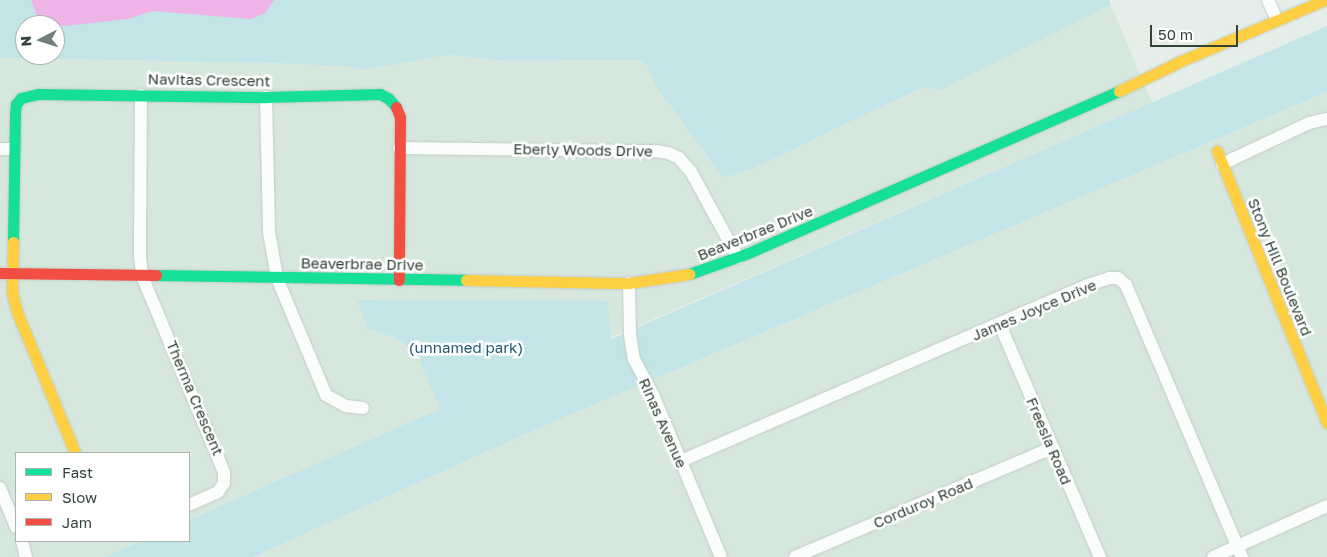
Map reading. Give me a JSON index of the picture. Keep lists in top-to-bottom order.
{
  "streets": {
    "street": [
      "Navitas Crescent",
      "Eberly Woods Drive",
      "Beaverbrae Drive",
      "Stony Hill Boulevard",
      "James Joyce Drive",
      "Therma Crescent",
      "Rinas Avenue",
      "Freesia Road",
      "Corduroy Road"
    ]
  },
  "crossings": [
    ["Navitas Crescent", "Eberly Woods Drive"],
    ["Navitas Crescent", "Beaverbrae Drive"],
    ["Navitas Crescent", "Therma Crescent"],
    ["Eberly Woods Drive", "Beaverbrae Drive"],
    ["Beaverbrae Drive", "Therma Crescent"],
    ["Beaverbrae Drive", "Rinas Avenue"],
    ["James Joyce Drive", "Rinas Avenue"],
    ["James Joyce Drive", "Freesia Road"],
    ["Freesia Road", "Corduroy Road"]
  ],
  "parks": ["(unnamed park)"],
  "legend": ["Fast", "Slow", "Jam"],
  "scale_bar": "50 m",
  "north": "left"
}
